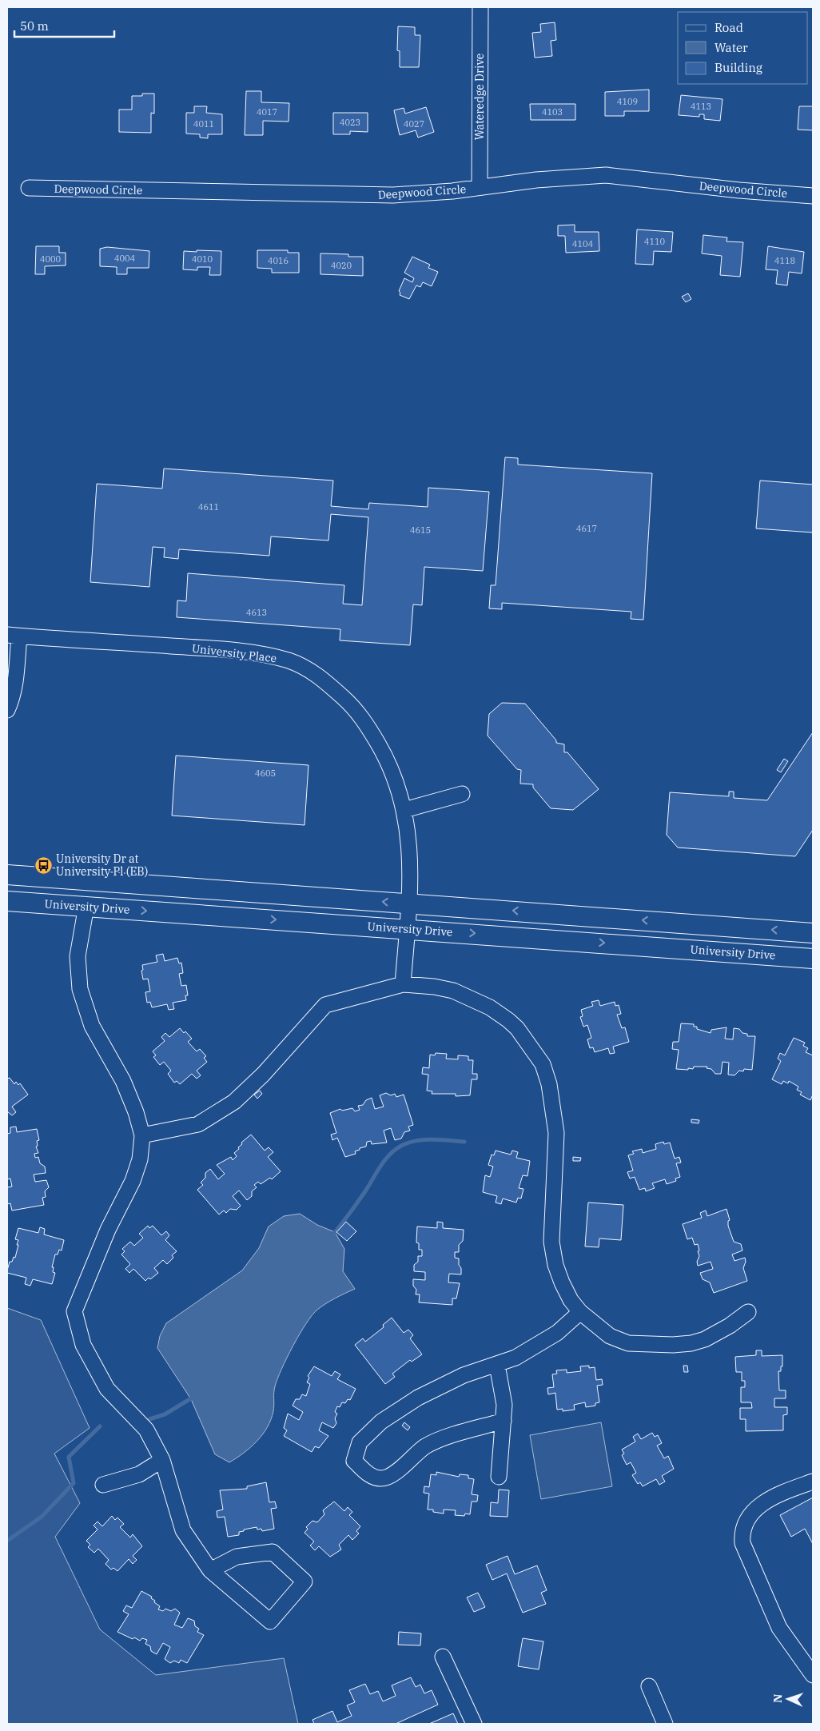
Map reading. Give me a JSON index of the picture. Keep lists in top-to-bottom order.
{
  "streets": {
    "main road": ["University Drive"],
    "street": ["Wateredge Drive", "Deepwood Circle", "University Place"]
  },
  "crossings": [
    ["Wateredge Drive", "Deepwood Circle"],
    ["University Place", "University Drive"]
  ],
  "places": {
    "bus stop": ["University Dr at University Pl (EB)"]
  },
  "house_numbers": [
    "4109",
    "4113",
    "4017",
    "4103",
    "4023",
    "4011",
    "4027",
    "4110",
    "4104",
    "4004",
    "4000",
    "4010",
    "4016",
    "4118",
    "4020",
    "4611",
    "4617",
    "4615",
    "4613",
    "4605"
  ],
  "legend": ["Road", "Water", "Building"],
  "scale_bar": "50 m",
  "north": "left"
}
